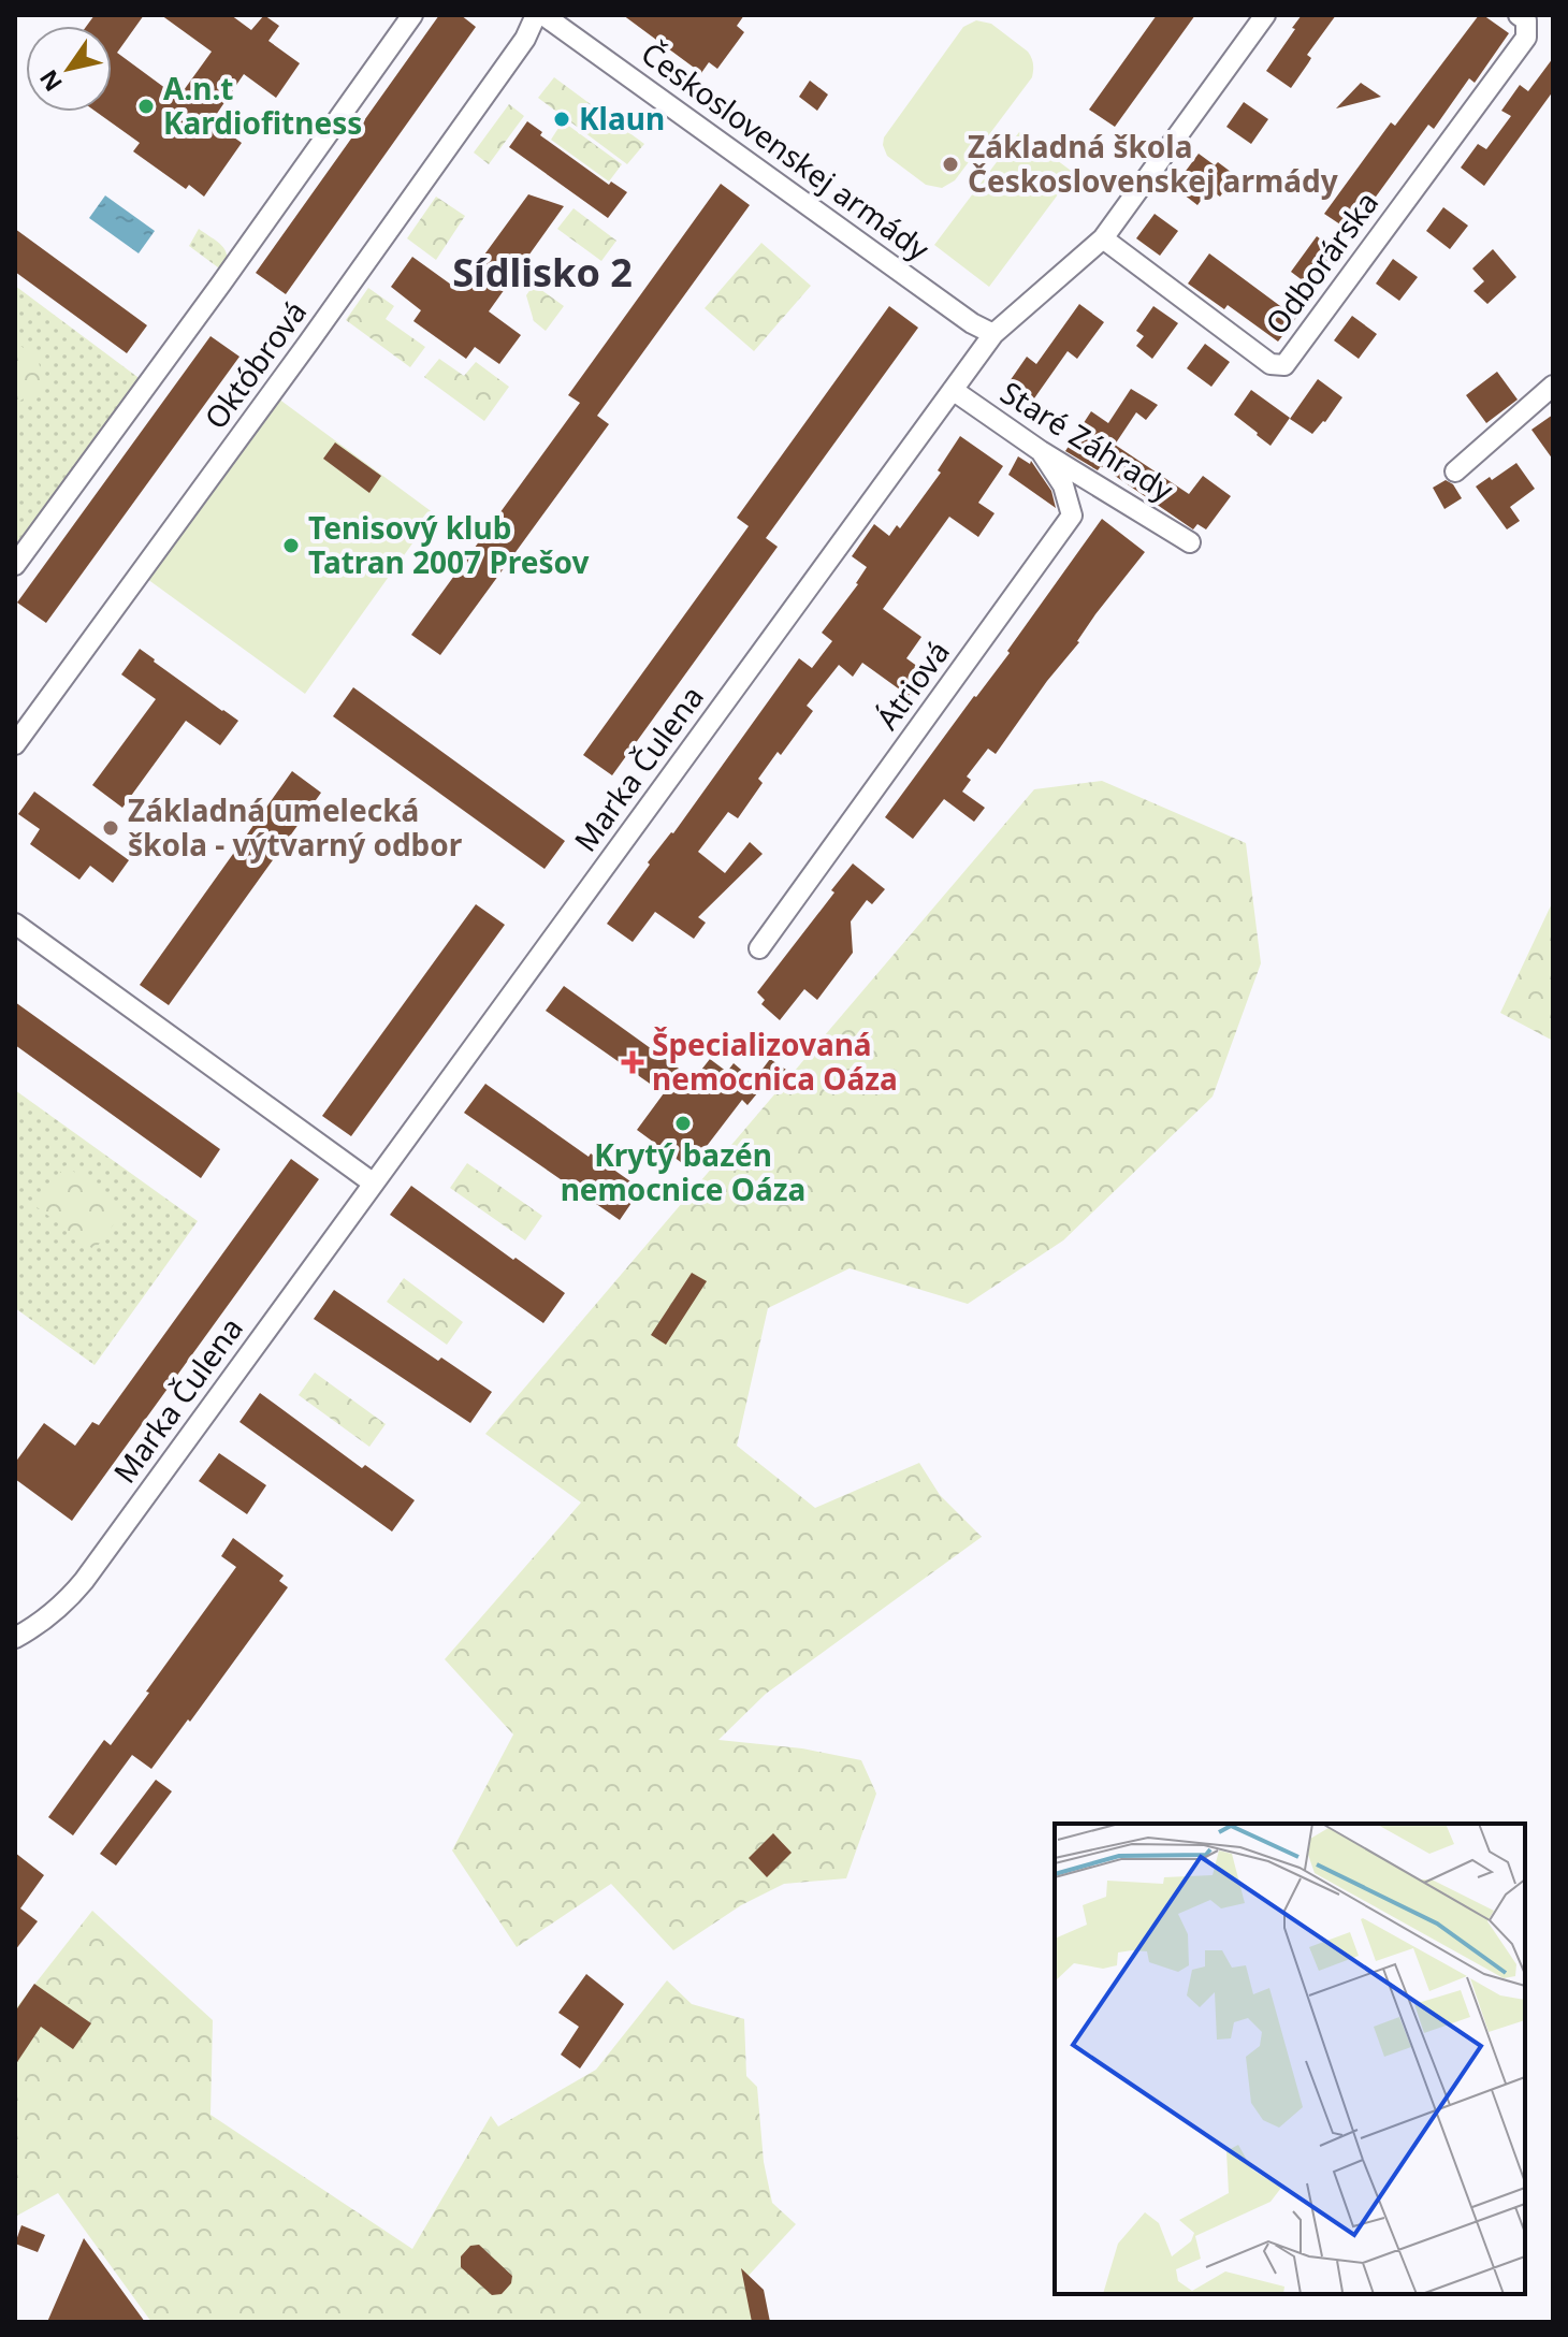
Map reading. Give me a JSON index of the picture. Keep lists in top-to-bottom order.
{
  "streets": {
    "street": [
      "Československej armády",
      "Odborárska",
      "Októbrová",
      "Staré Záhrady",
      "Átriová",
      "Marka Čulena"
    ]
  },
  "crossings": [
    ["Staré Záhrady", "Átriová"],
    ["Staré Záhrady", "Marka Čulena"]
  ],
  "districts": ["Sídlisko 2"],
  "places": {
    "other": [
      "A.n.t Kardiofitness",
      "Klaun",
      "Základná škola Československej armády",
      "Tenisový klub Tatran 2007 Prešov",
      "Základná umelecká škola - výtvarný odbor",
      "Krytý bazén nemocnice Oáza"
    ],
    "health": ["Špecializovaná nemocnica Oáza"]
  },
  "north": "bottom left"
}
